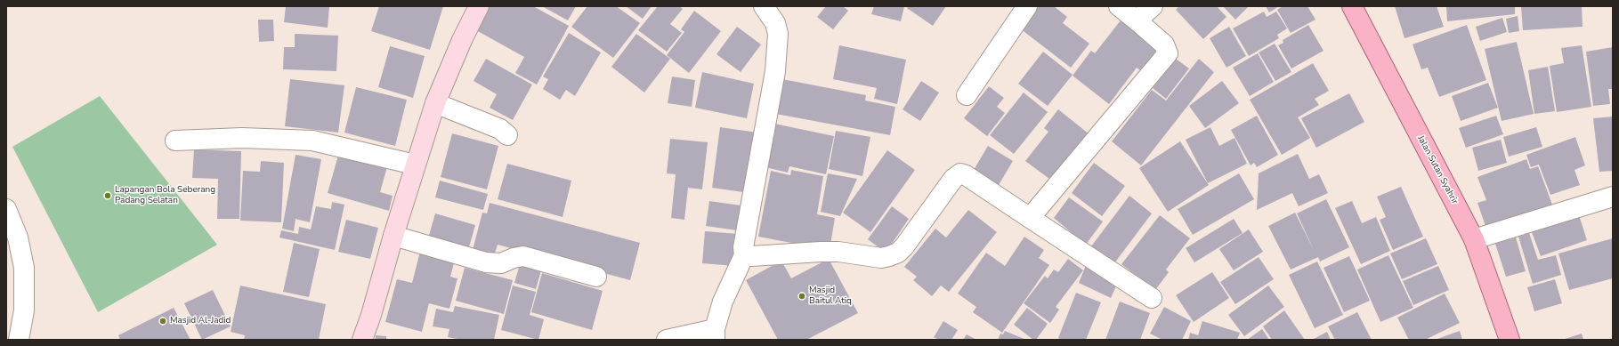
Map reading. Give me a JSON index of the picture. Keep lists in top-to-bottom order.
{
  "streets": {
    "main road": ["Jalan Sutan Syahrir"]
  },
  "places": ["Lapangan Bola Seberang Padang Selatan", "Masjid Baitul Atiq", "Masjid Al-Jadid"]
}
